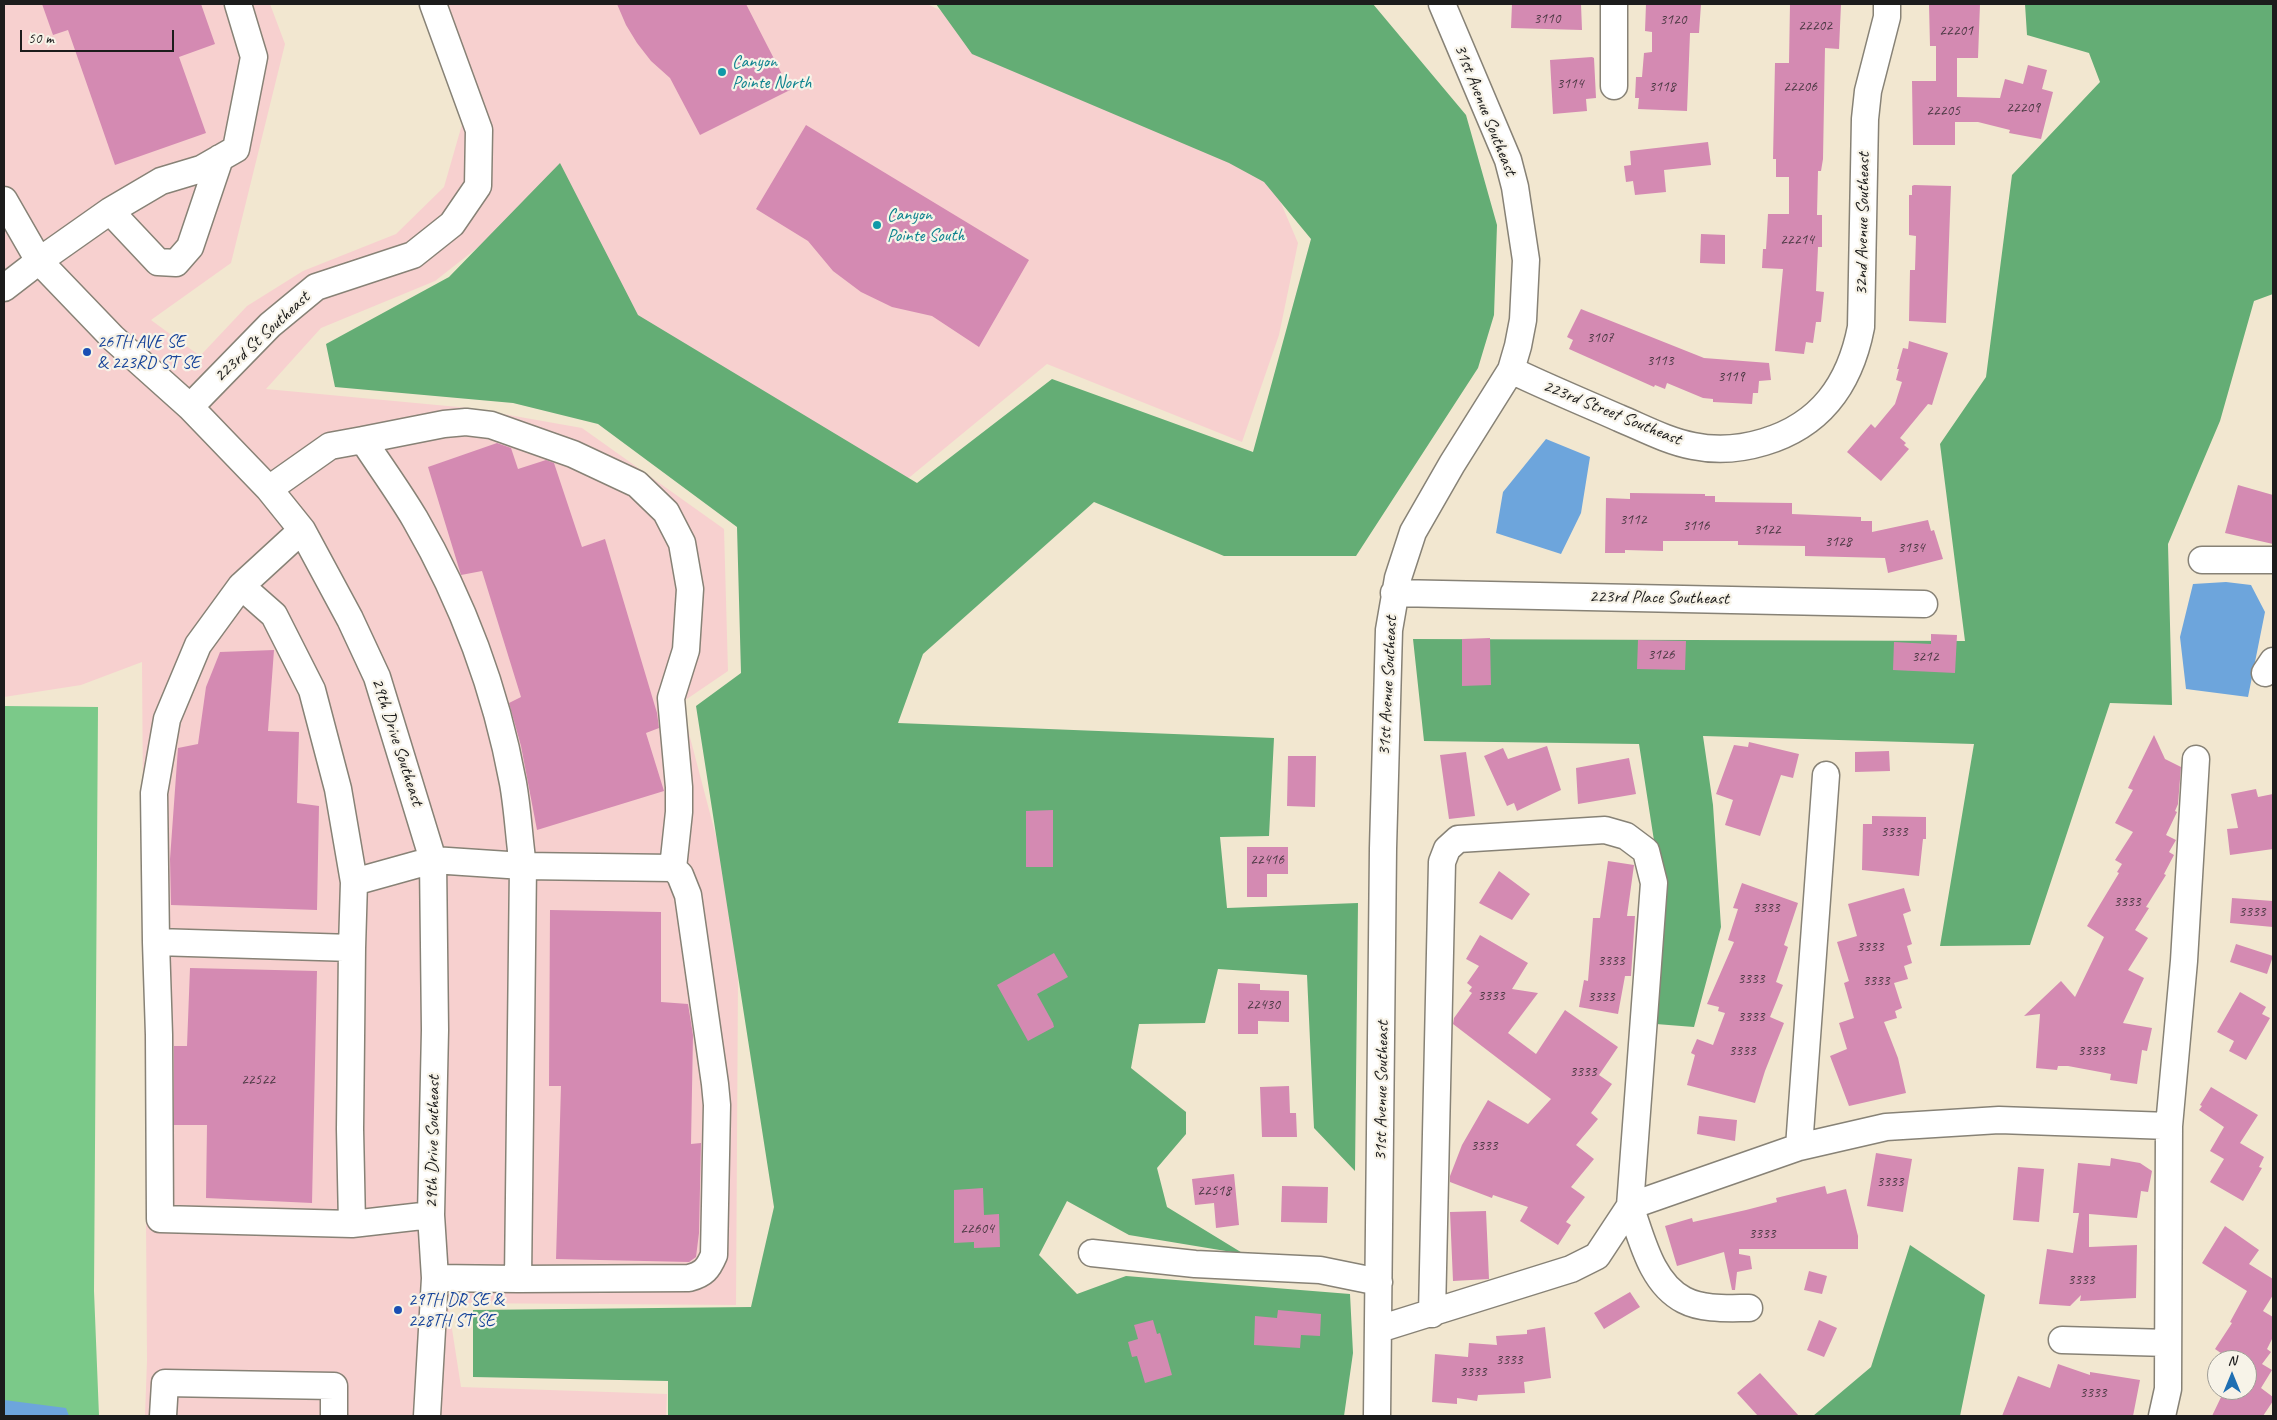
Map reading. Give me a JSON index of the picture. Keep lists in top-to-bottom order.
{
  "streets": {
    "street": [
      "31st Avenue Southeast",
      "32nd Avenue Southeast",
      "223rd St Southeast",
      "223rd Street Southeast",
      "223rd Place Southeast",
      "29th Drive Southeast"
    ]
  },
  "crossings": [
    ["31st Avenue Southeast", "223rd Street Southeast"],
    ["31st Avenue Southeast", "223rd Place Southeast"],
    ["32nd Avenue Southeast", "223rd Street Southeast"],
    ["223rd St Southeast", "29th Drive Southeast"]
  ],
  "places": [
    "Canyon Pointe North",
    "Canyon Pointe South",
    "26TH AVE SE & 223RD ST SE",
    "29TH DR SE & 228TH ST SE"
  ],
  "house_numbers": [
    "3110",
    "3120",
    "22202",
    "22201",
    "3114",
    "3118",
    "22206",
    "22209",
    "22205",
    "22214",
    "3107",
    "3113",
    "3119",
    "3112",
    "3116",
    "3122",
    "3128",
    "3134",
    "3126",
    "3212",
    "3333",
    "22416",
    "3333",
    "3333",
    "3333",
    "3333",
    "3333",
    "3333",
    "3333",
    "3333",
    "3333",
    "22430",
    "3333",
    "3333",
    "3333",
    "3333",
    "22522",
    "3333",
    "3333",
    "22518",
    "22604",
    "3333",
    "3333",
    "3333",
    "3333",
    "3333"
  ],
  "scale_bar": "50 m",
  "north": "top"
}
